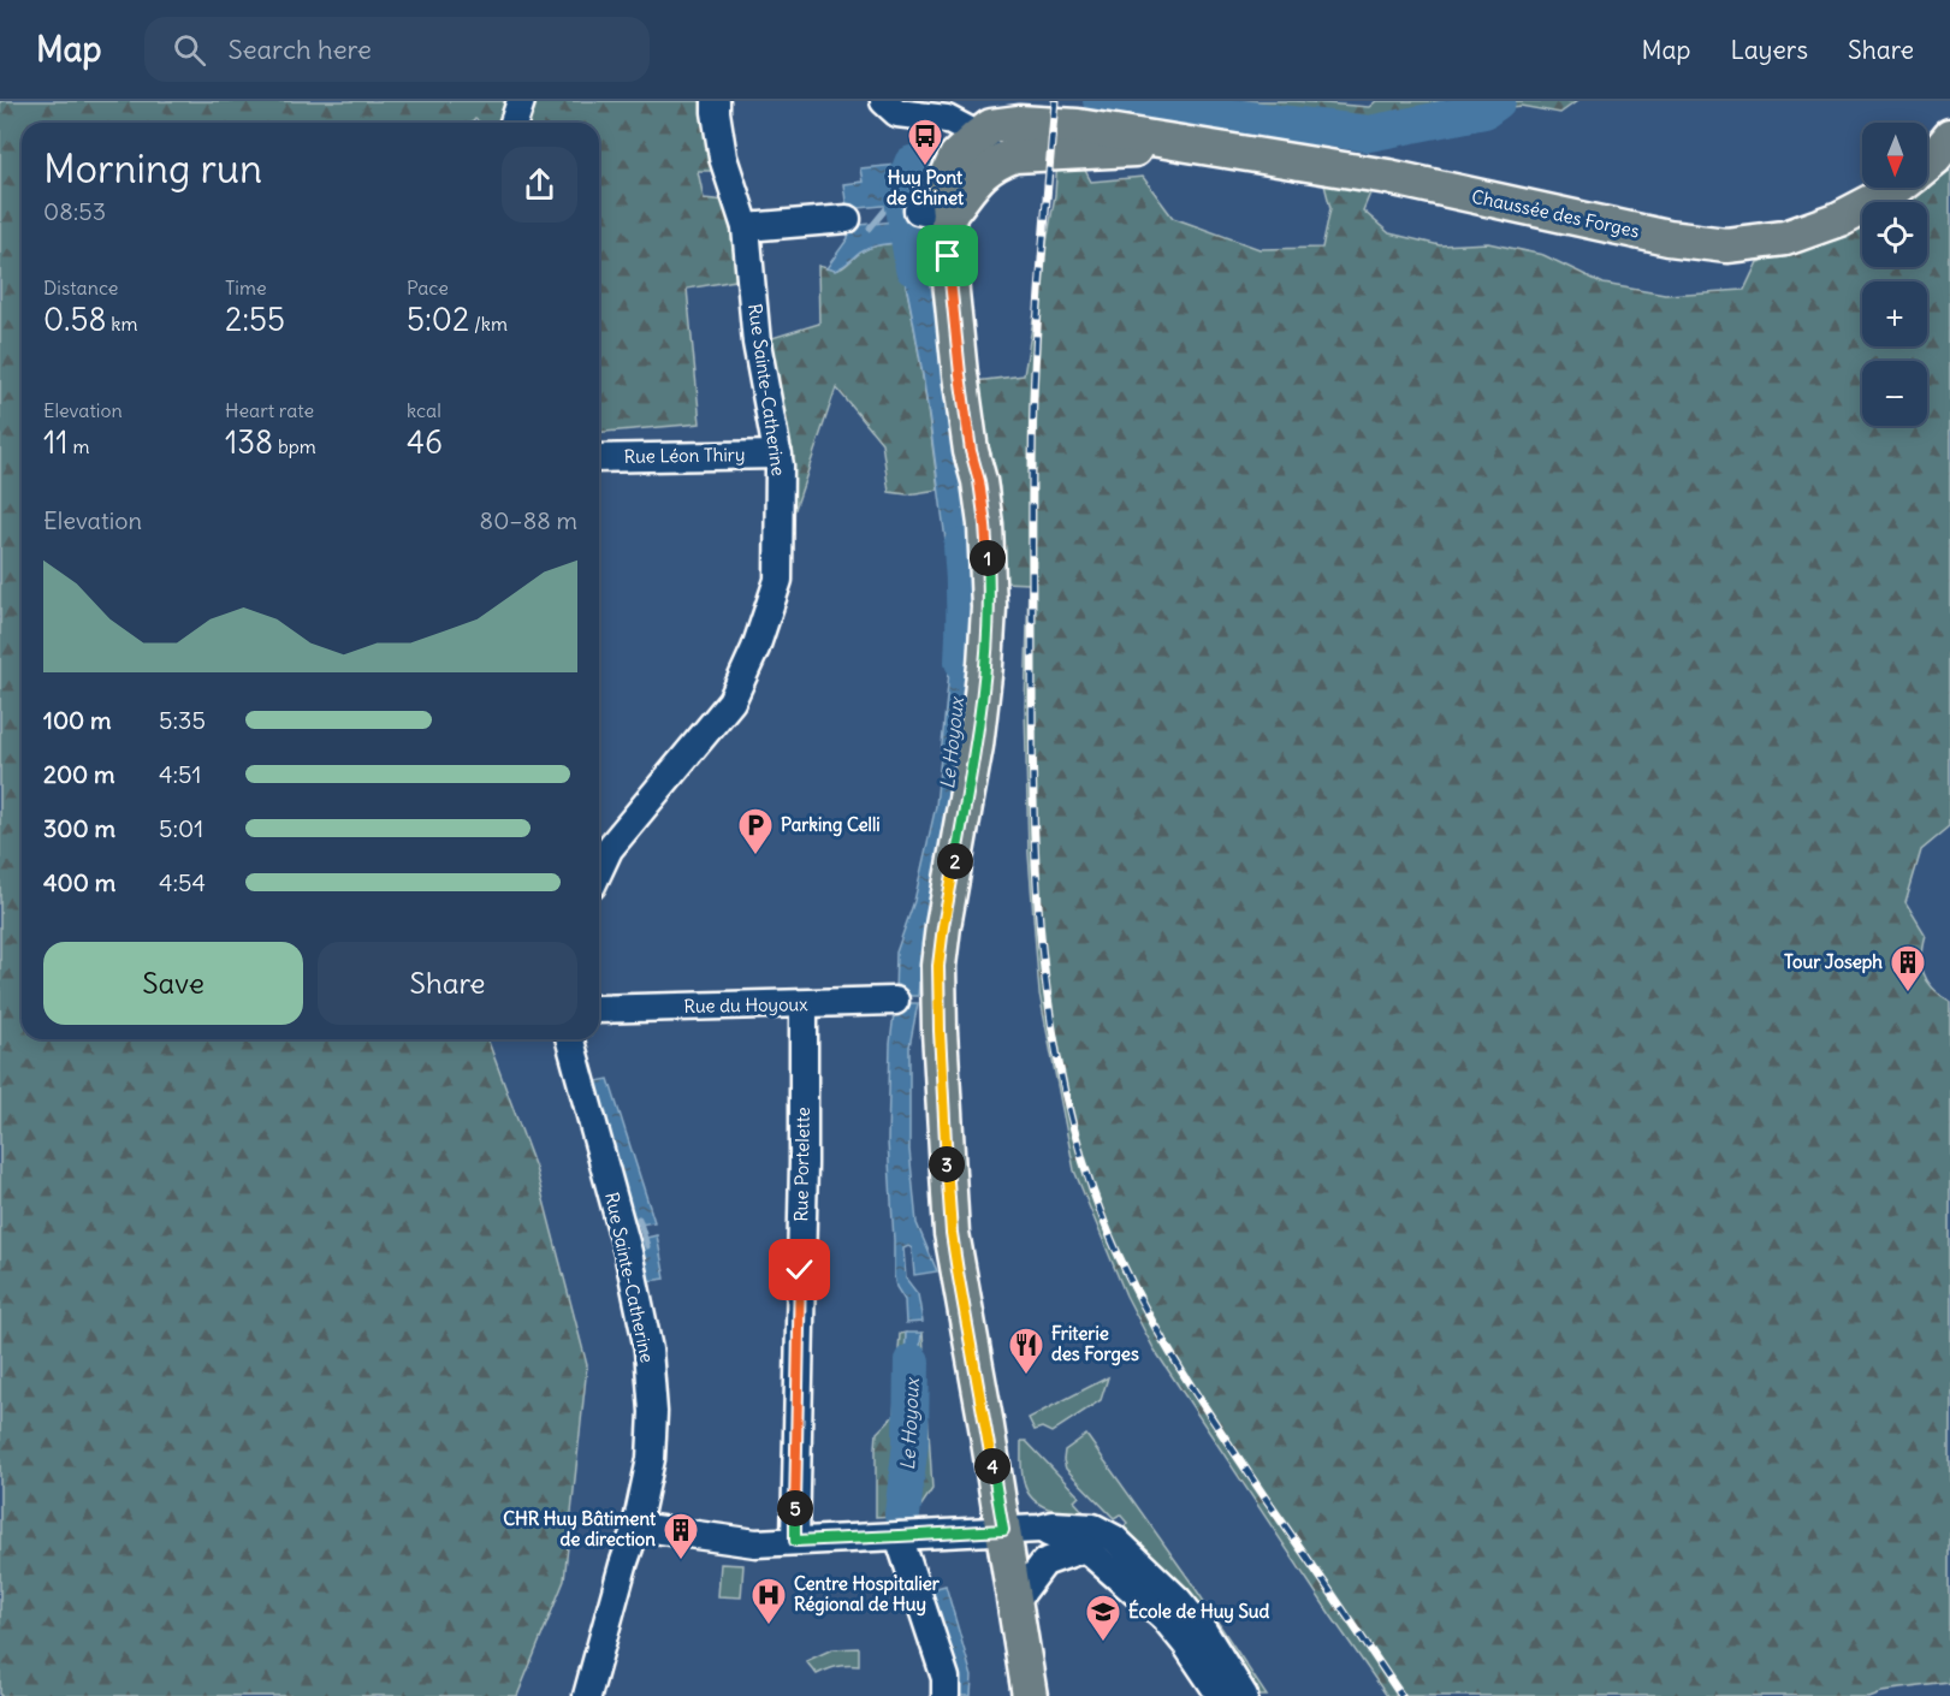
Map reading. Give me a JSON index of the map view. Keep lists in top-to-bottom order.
{
  "streets": {
    "main road": ["Chaussée des Forges"],
    "street": [
      "Rue Sainte-Catherine",
      "Rue Léon Thiry",
      "Rue du Hoyoux",
      "Rue Portelette"
    ]
  },
  "crossings": [
    ["Rue Sainte-Catherine", "Rue Léon Thiry"],
    ["Rue du Hoyoux", "Rue Portelette"]
  ],
  "water": ["Le Hoyoux"],
  "places": {
    "bus stop": ["Huy Pont de Chinet"],
    "parking": ["Parking Celli"],
    "building": ["Tour Joseph", "CHR Huy Bâtiment de direction"],
    "restaurant": ["Friterie des Forges"],
    "hospital": ["Centre Hospitalier Régional de Huy"],
    "school or university": ["École de Huy Sud"]
  },
  "north": "bottom",
  "page": {
    "header": "Map",
    "search": "Search here",
    "nav": ["Map", "Layers", "Share"],
    "map_buttons": ["+", "−"],
    "heading": ["Morning run", "08:53"],
    "stats": [
      ["Distance", "0.58 km"],
      ["Time", "2:55"],
      ["Pace", "5:02 /km"],
      ["Elevation", "11 m"],
      ["Heart rate", "138 bpm"],
      ["kcal", "46"]
    ],
    "chart": ["Elevation", "80–88 m"],
    "pins": [
      "1",
      "2",
      "3",
      "4",
      "5"
    ],
    "list": [
      {
        "name": "100 m",
        "note": "5:35"
      },
      {
        "name": "200 m",
        "note": "4:51"
      },
      {
        "name": "300 m",
        "note": "5:01"
      },
      {
        "name": "400 m",
        "note": "4:54"
      }
    ],
    "buttons": ["Save", "Share"]
  }
}
